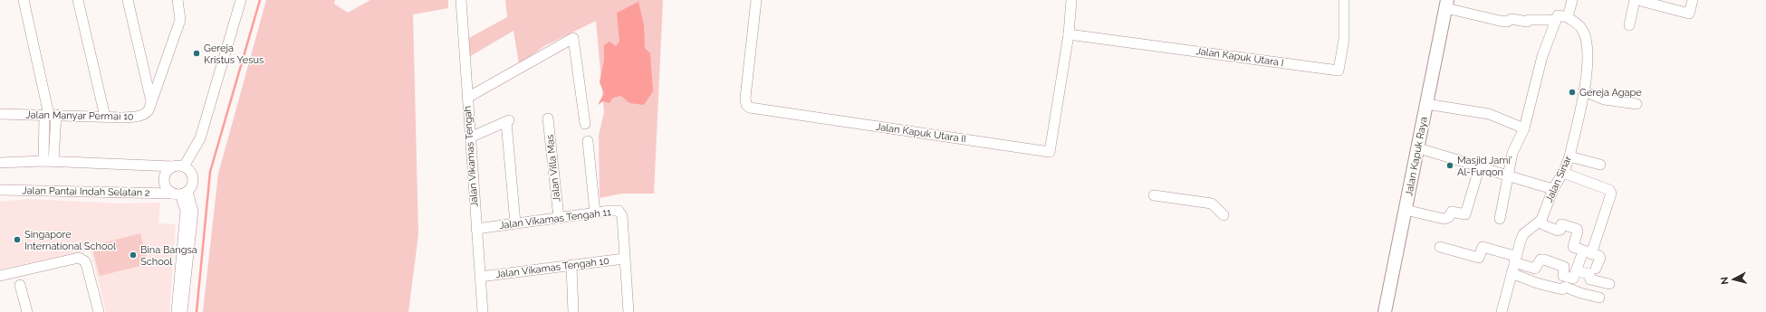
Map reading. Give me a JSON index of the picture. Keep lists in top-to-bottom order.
{
  "streets": {
    "main road": ["Jalan Kapuk Raya"],
    "street": [
      "Jalan Kapuk Utara I",
      "Jalan Manyar Permai 10",
      "Jalan Kapuk Utara II",
      "Jalan Vikamas Tengah",
      "Jalan Villa Mas",
      "Jalan Sinar",
      "Jalan Pantai Indah Selatan 2",
      "Jalan Vikamas Tengah 11",
      "Jalan Vikamas Tengah 10"
    ]
  },
  "crossings": [
    ["Jalan Kapuk Utara I", "Jalan Kapuk Utara II"],
    ["Jalan Vikamas Tengah", "Jalan Vikamas Tengah 11"],
    ["Jalan Vikamas Tengah", "Jalan Vikamas Tengah 10"],
    ["Jalan Villa Mas", "Jalan Vikamas Tengah 11"],
    ["Jalan Vikamas Tengah 11", "Jalan Vikamas Tengah 10"]
  ],
  "places": [
    "Gereja Kristus Yesus",
    "Gereja Agape",
    "Masjid Jami' Al-Furqon",
    "Singapore International School",
    "Bina Bangsa School"
  ],
  "north": "left"
}
